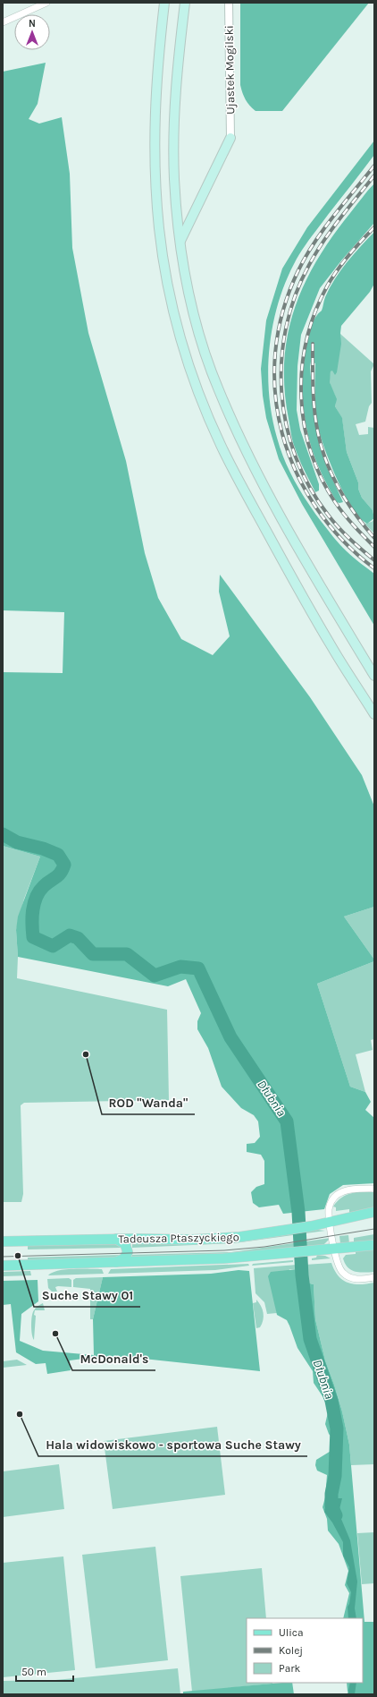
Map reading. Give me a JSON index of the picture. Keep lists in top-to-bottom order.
{
  "streets": {
    "main road": ["Tadeusza Ptaszyckiego"],
    "street": ["Ujastek Mogilski"]
  },
  "water": ["Dłubnia"],
  "places": [
    "ROD \"Wanda\"",
    "Suche Stawy 01",
    "McDonald's",
    "Hala widowiskowo - sportowa Suche Stawy"
  ],
  "legend": ["Ulica", "Kolej", "Park"],
  "scale_bar": "50 m",
  "north": "top"
}
